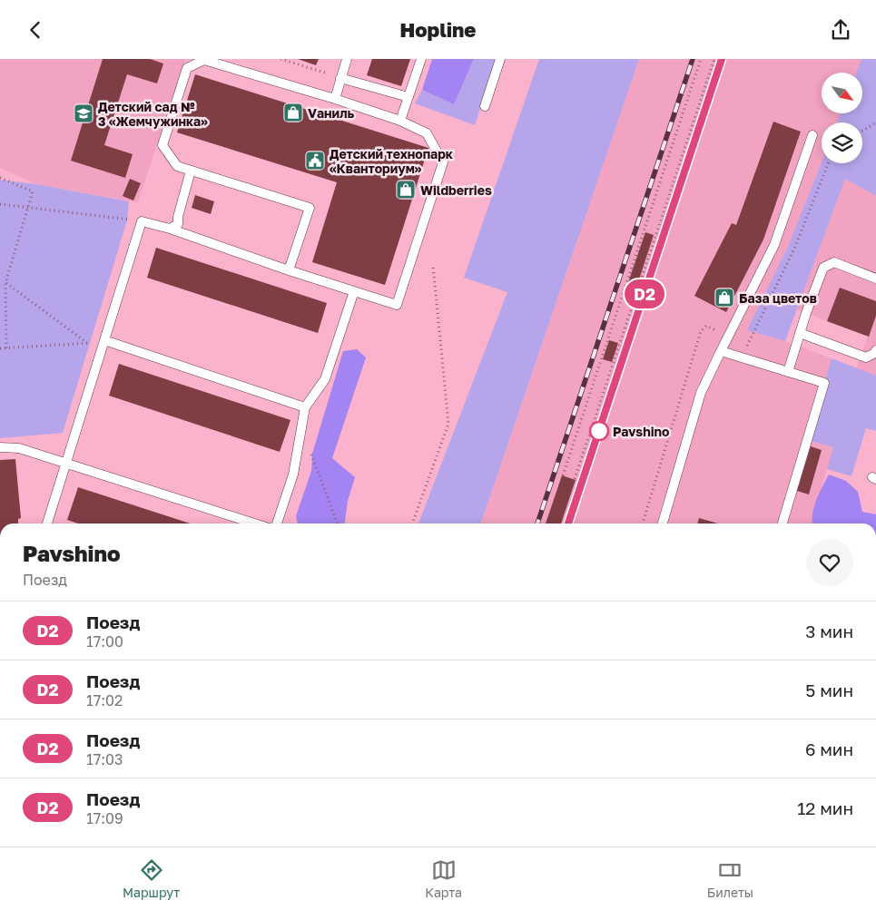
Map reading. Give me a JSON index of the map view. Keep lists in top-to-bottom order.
{
  "places": {
    "shop": ["Vаниль", "Wildberries", "База цветов"],
    "school or university": ["Детский сад № 3 «Жемчужинка»"],
    "public building": ["Детский технопарк «Кванториум»"],
    "other": ["Pavshino"]
  },
  "north": "bottom right",
  "page": {
    "header": "Hopline",
    "on_map": "D2",
    "heading": ["Pavshino", "Поезд"],
    "list": [
      {
        "mark": "D2",
        "name": "Поезд",
        "note": "17:00",
        "value": "3 мин"
      },
      {
        "mark": "D2",
        "name": "Поезд",
        "note": "17:02",
        "value": "5 мин"
      },
      {
        "mark": "D2",
        "name": "Поезд",
        "note": "17:03",
        "value": "6 мин"
      },
      {
        "mark": "D2",
        "name": "Поезд",
        "note": "17:09",
        "value": "12 мин"
      }
    ],
    "tabs": ["Маршрут", "Карта", "Билеты"]
  }
}
